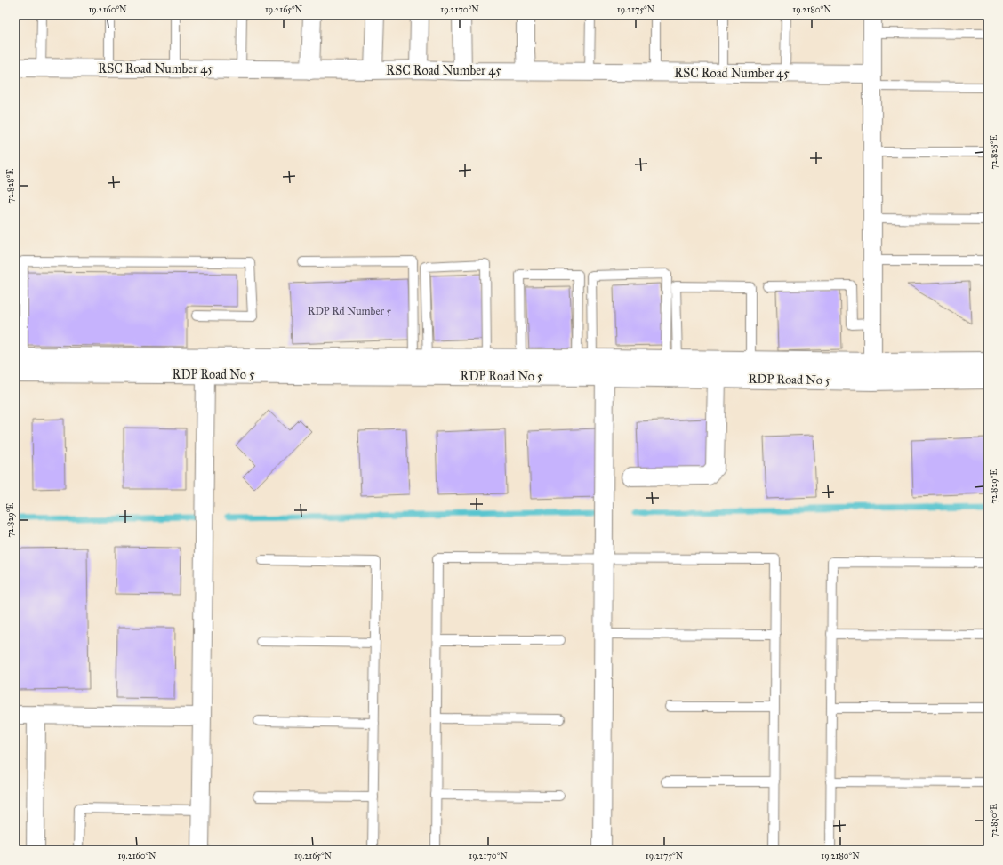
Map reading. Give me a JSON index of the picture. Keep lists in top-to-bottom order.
{
  "streets": {
    "main road": ["RDP Road No 5"],
    "street": ["RSC Road Number 45"]
  },
  "house_numbers": ["RDP Rd Number 5"],
  "coordinates": [
    "19.2160°N",
    "19.2165°N",
    "19.2170°N",
    "19.2175°N",
    "19.2180°N",
    "72.828°E",
    "72.829°E",
    "72.830°E"
  ]
}
